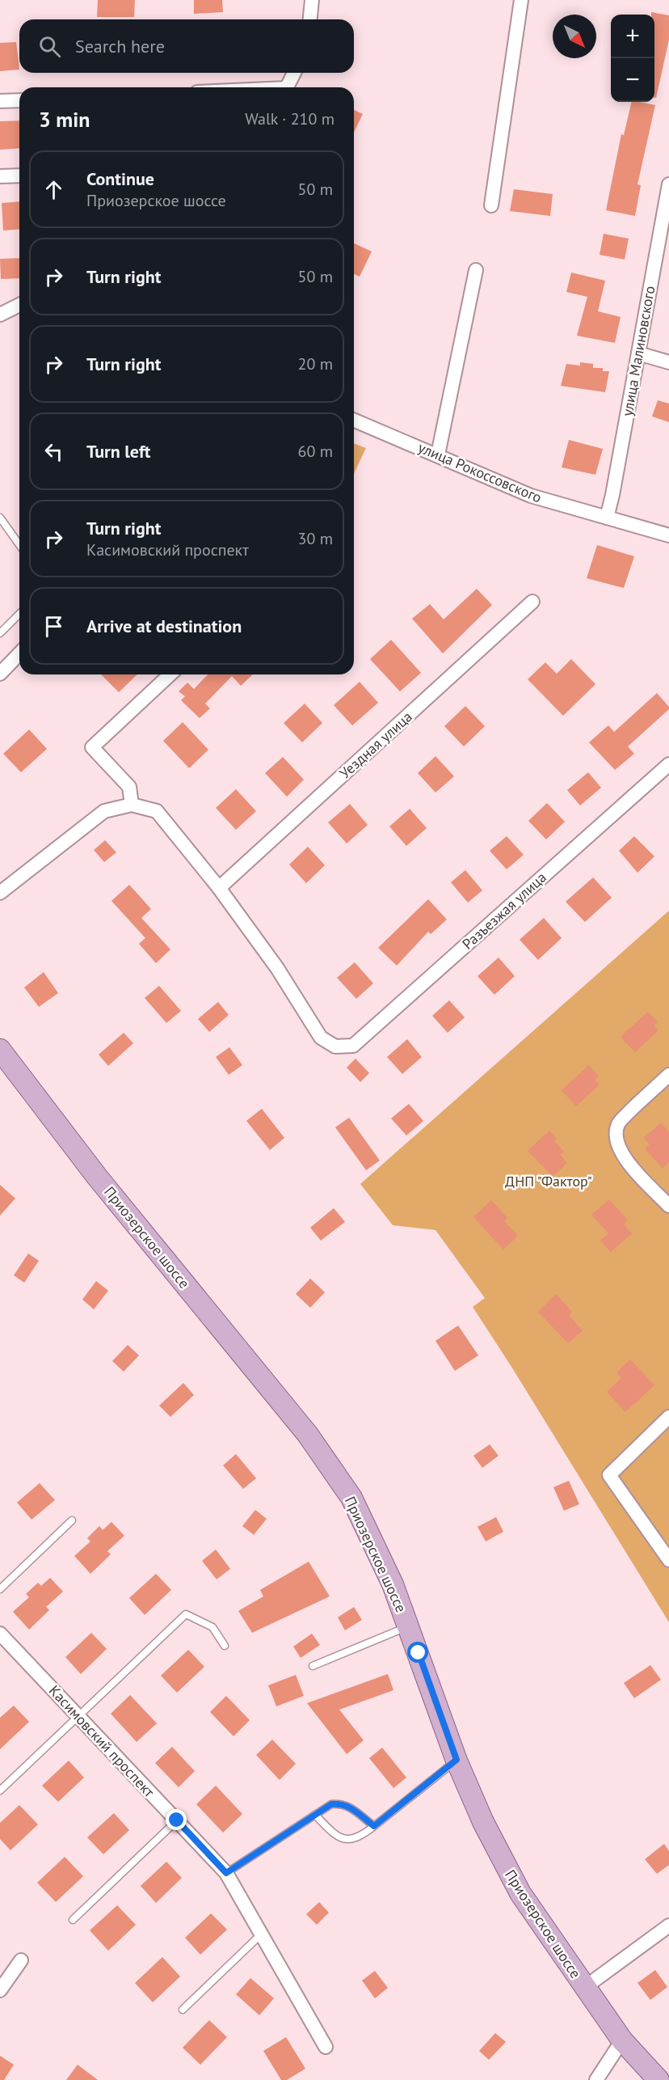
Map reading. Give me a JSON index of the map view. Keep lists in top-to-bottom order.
{
  "streets": {
    "main road": ["Приозерское шоссе"],
    "street": [
      "улица Малиновского",
      "улица Рокоссовского",
      "Уездная улица",
      "Разъезжая улица",
      "Касимовский проспект"
    ]
  },
  "crossings": [
    ["улица Малиновского", "улица Рокоссовского"],
    ["Уездная улица", "Разъезжая улица"]
  ],
  "parks": ["ДНП \"Фактор\""],
  "north": "bottom right",
  "page": {
    "map_buttons": ["+", "−"],
    "search": "Search here",
    "heading": ["3 min", "Walk · 210 m"],
    "list": [
      ["Continue", "Приозерское шоссе", "50 m"],
      ["Turn right", "50 m"],
      ["Turn right", "20 m"],
      ["Turn left", "60 m"],
      ["Turn right", "Касимовский проспект", "30 m"],
      "Arrive at destination"
    ]
  }
}
